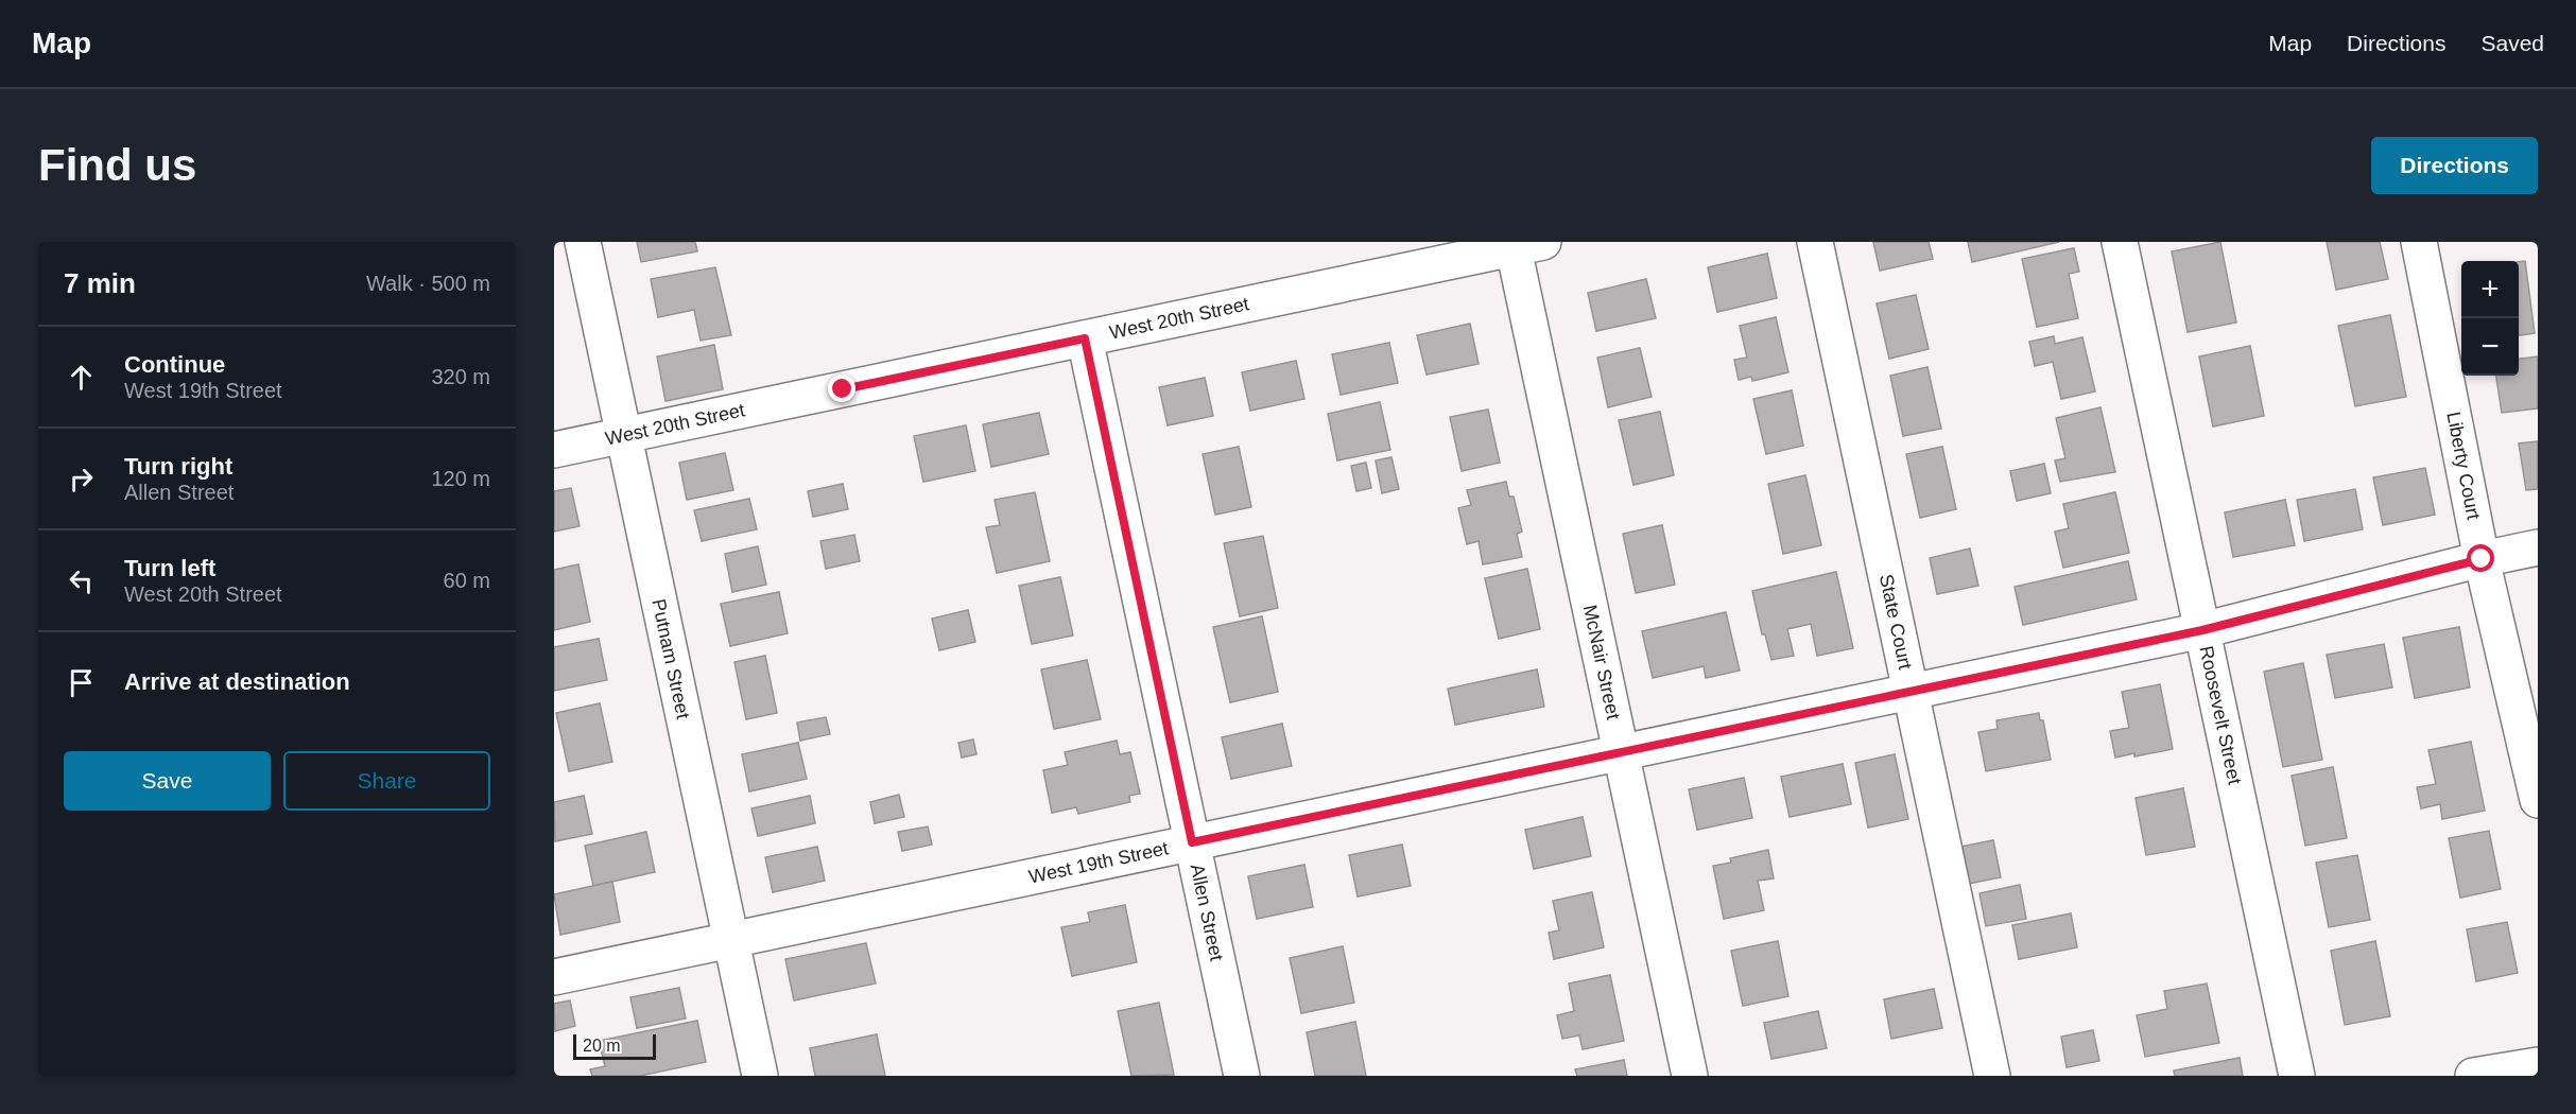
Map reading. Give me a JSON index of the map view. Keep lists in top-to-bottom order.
{
  "streets": {
    "street": [
      "West 20th Street",
      "Liberty Court",
      "State Court",
      "Putnam Street",
      "McNair Street",
      "Roosevelt Street",
      "West 19th Street",
      "Allen Street"
    ]
  },
  "crossings": [
    ["West 20th Street", "Putnam Street"],
    ["West 20th Street", "McNair Street"],
    ["West 20th Street", "Allen Street"],
    ["Liberty Court", "West 19th Street"],
    ["State Court", "West 19th Street"],
    ["Putnam Street", "West 19th Street"],
    ["McNair Street", "West 19th Street"],
    ["Roosevelt Street", "West 19th Street"],
    ["West 19th Street", "Allen Street"]
  ],
  "scale_bar": "20 m",
  "page": {
    "header": "Map",
    "nav": ["Map", "Directions", "Saved"],
    "buttons": [
      "Directions",
      ["Save", "Share"]
    ],
    "title": "Find us",
    "heading": ["7 min", "Walk · 500 m"],
    "map_buttons": ["+", "−"],
    "list": [
      ["Continue", "West 19th Street", "320 m"],
      ["Turn right", "Allen Street", "120 m"],
      ["Turn left", "West 20th Street", "60 m"],
      "Arrive at destination"
    ],
    "scale": "20 m"
  }
}
